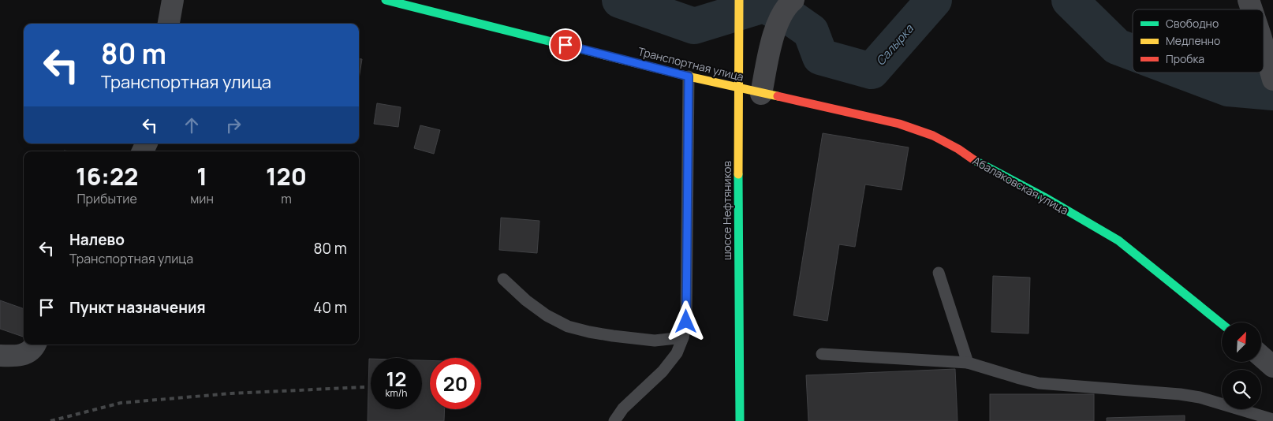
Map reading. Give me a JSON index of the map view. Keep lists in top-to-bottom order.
{
  "streets": {
    "street": ["Транспортная улица", "Абалаковская улица", "шоссе Нефтяников"]
  },
  "crossings": [
    ["Транспортная улица", "Абалаковская улица"]
  ],
  "water": ["Салырка"],
  "legend": ["Свободно", "Медленно", "Пробка"],
  "north": "top right",
  "page": {
    "turn": ["80 m", "Транспортная улица"],
    "eta": [
      "16:22",
      "Прибытие",
      "1",
      "мин",
      "120",
      "m"
    ],
    "list": [
      {
        "name": "Налево",
        "note": "Транспортная улица",
        "value": "80 m"
      },
      {
        "name": "Пункт назначения",
        "value": "40 m"
      }
    ],
    "speed": "12 km/h",
    "limit": "20"
  }
}
